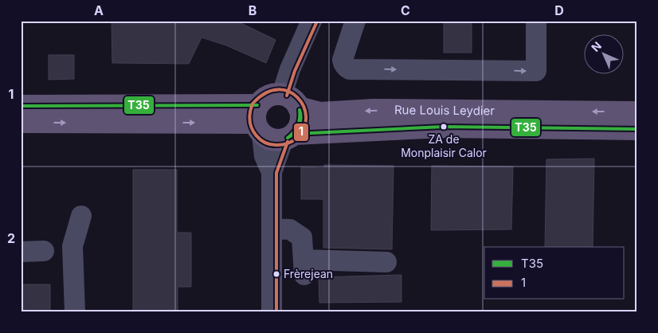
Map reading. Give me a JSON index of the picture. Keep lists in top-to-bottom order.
{
  "streets": {
    "main road": ["Rue Louis Leydier"]
  },
  "places": ["ZA de Monplaisir Calor", "Frèrejean"],
  "lines": ["transit line 1", "transit line T35"],
  "legend": ["T35", "1"],
  "north": "top left",
  "grid": {
    "columns": [
      "A",
      "B",
      "C",
      "D"
    ],
    "rows": ["1", "2"]
  }
}
